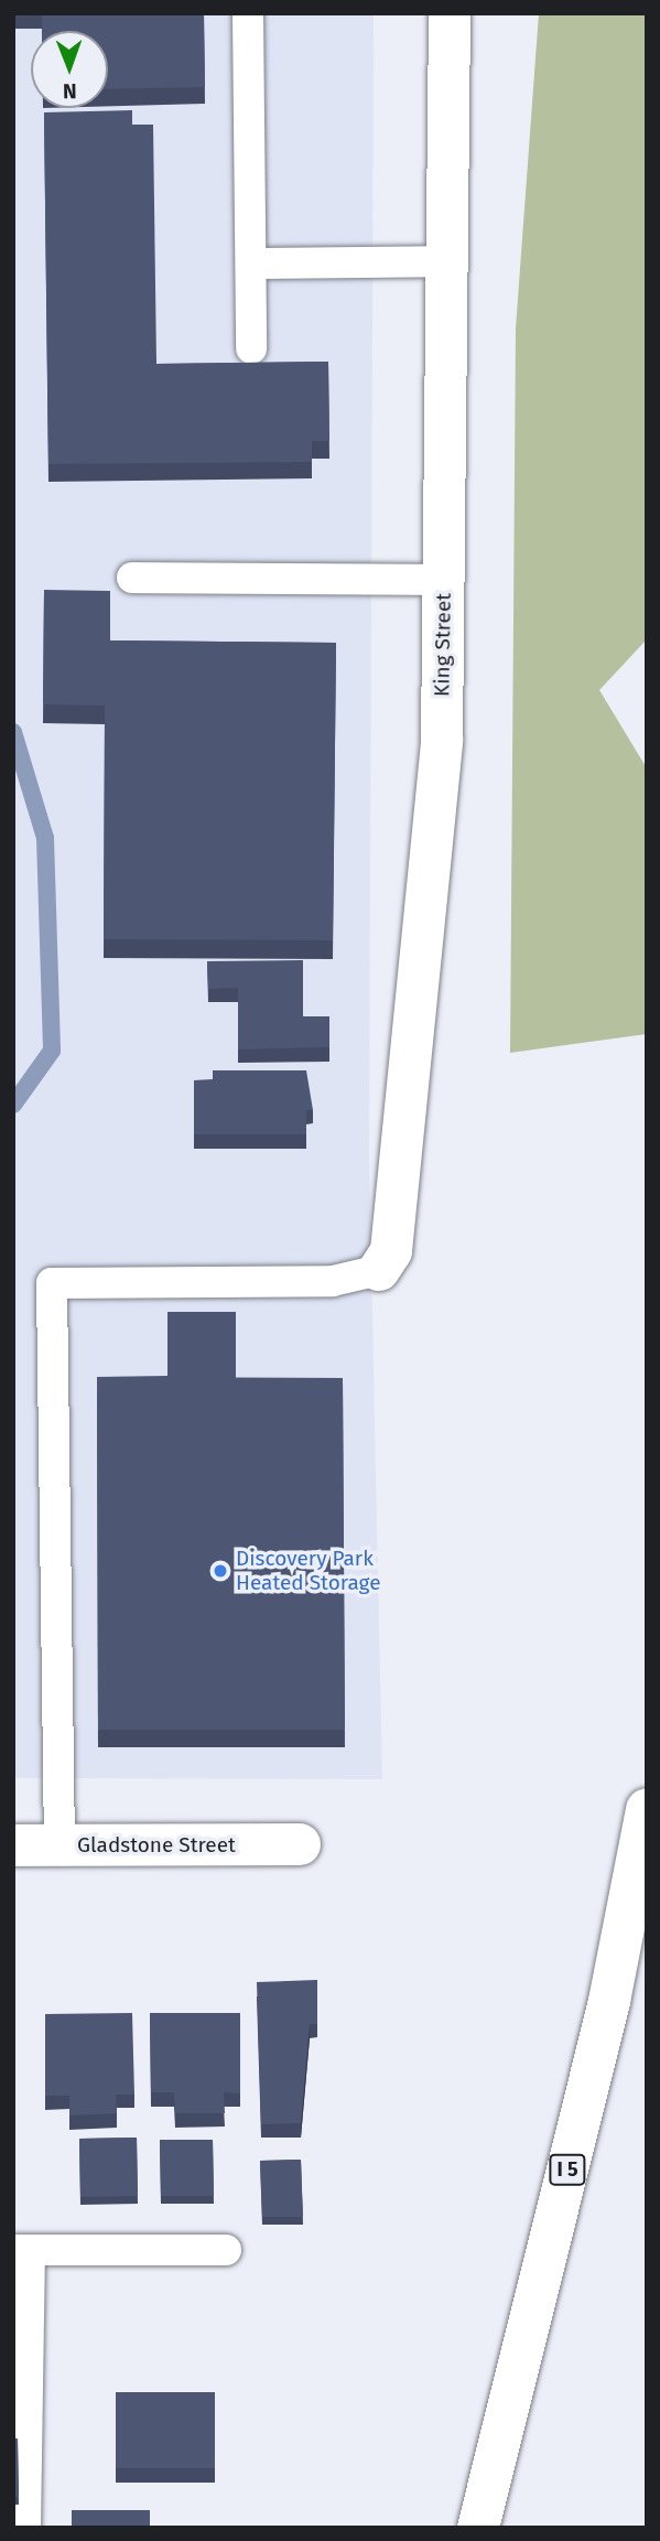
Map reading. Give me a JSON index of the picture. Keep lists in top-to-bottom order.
{
  "streets": {
    "main road": ["King Street", "Gladstone Street", "I 5"]
  },
  "places": ["Discovery Park Heated Storage"],
  "north": "bottom"
}
